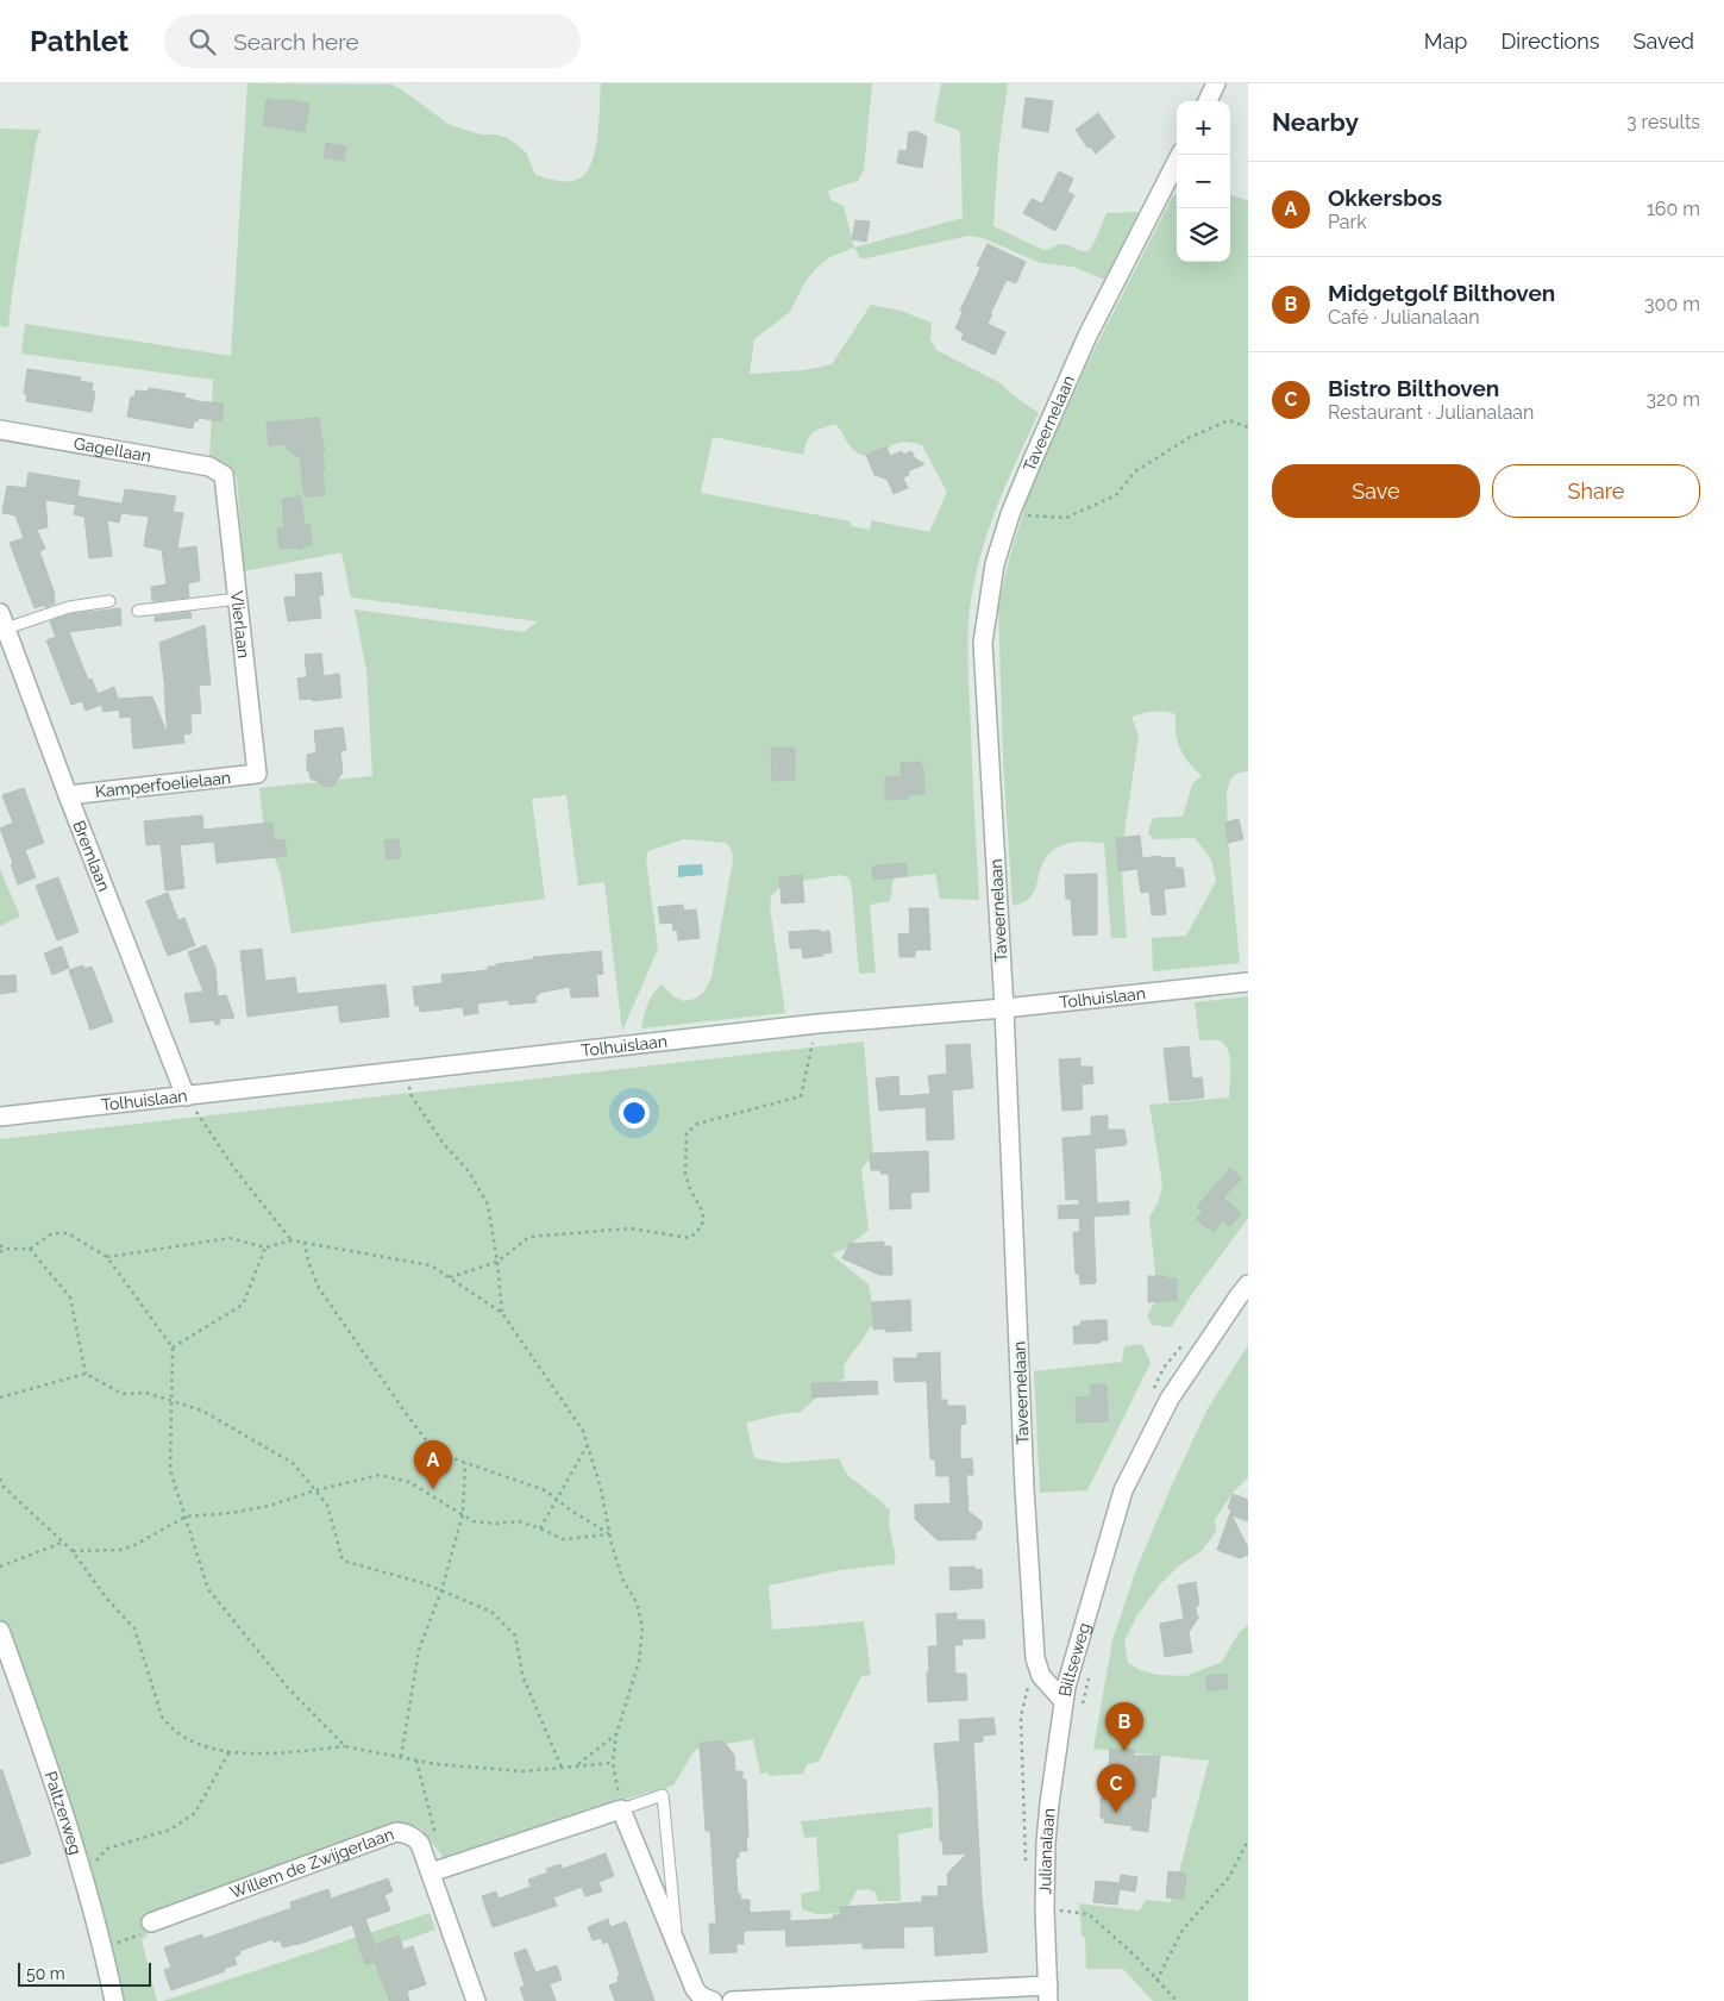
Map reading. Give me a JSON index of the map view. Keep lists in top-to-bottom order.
{
  "streets": {
    "street": [
      "Taveernelaan",
      "Gagellaan",
      "Vlierlaan",
      "Kamperfoelielaan",
      "Bremlaan",
      "Tolhuislaan",
      "Biltseweg",
      "Paltzerweg",
      "Julianalaan",
      "Willem de Zwijgerlaan"
    ]
  },
  "crossings": [
    ["Taveernelaan", "Tolhuislaan"],
    ["Taveernelaan", "Biltseweg"],
    ["Taveernelaan", "Julianalaan"],
    ["Gagellaan", "Vlierlaan"],
    ["Vlierlaan", "Kamperfoelielaan"],
    ["Kamperfoelielaan", "Bremlaan"],
    ["Bremlaan", "Tolhuislaan"],
    ["Biltseweg", "Julianalaan"]
  ],
  "scale_bar": "50 m",
  "page": {
    "header": "Pathlet",
    "search": "Search here",
    "nav": ["Map", "Directions", "Saved"],
    "heading": ["Nearby", "3 results"],
    "map_buttons": ["+", "−"],
    "list": [
      {
        "mark": "A",
        "name": "Okkersbos",
        "note": "Park",
        "value": "160 m"
      },
      {
        "mark": "B",
        "name": "Midgetgolf Bilthoven",
        "note": "Café · Julianalaan",
        "value": "300 m"
      },
      {
        "mark": "C",
        "name": "Bistro Bilthoven",
        "note": "Restaurant · Julianalaan",
        "value": "320 m"
      }
    ],
    "buttons": ["Save", "Share"],
    "pins": ["A", "B", "C"],
    "scale": "50 m"
  }
}
